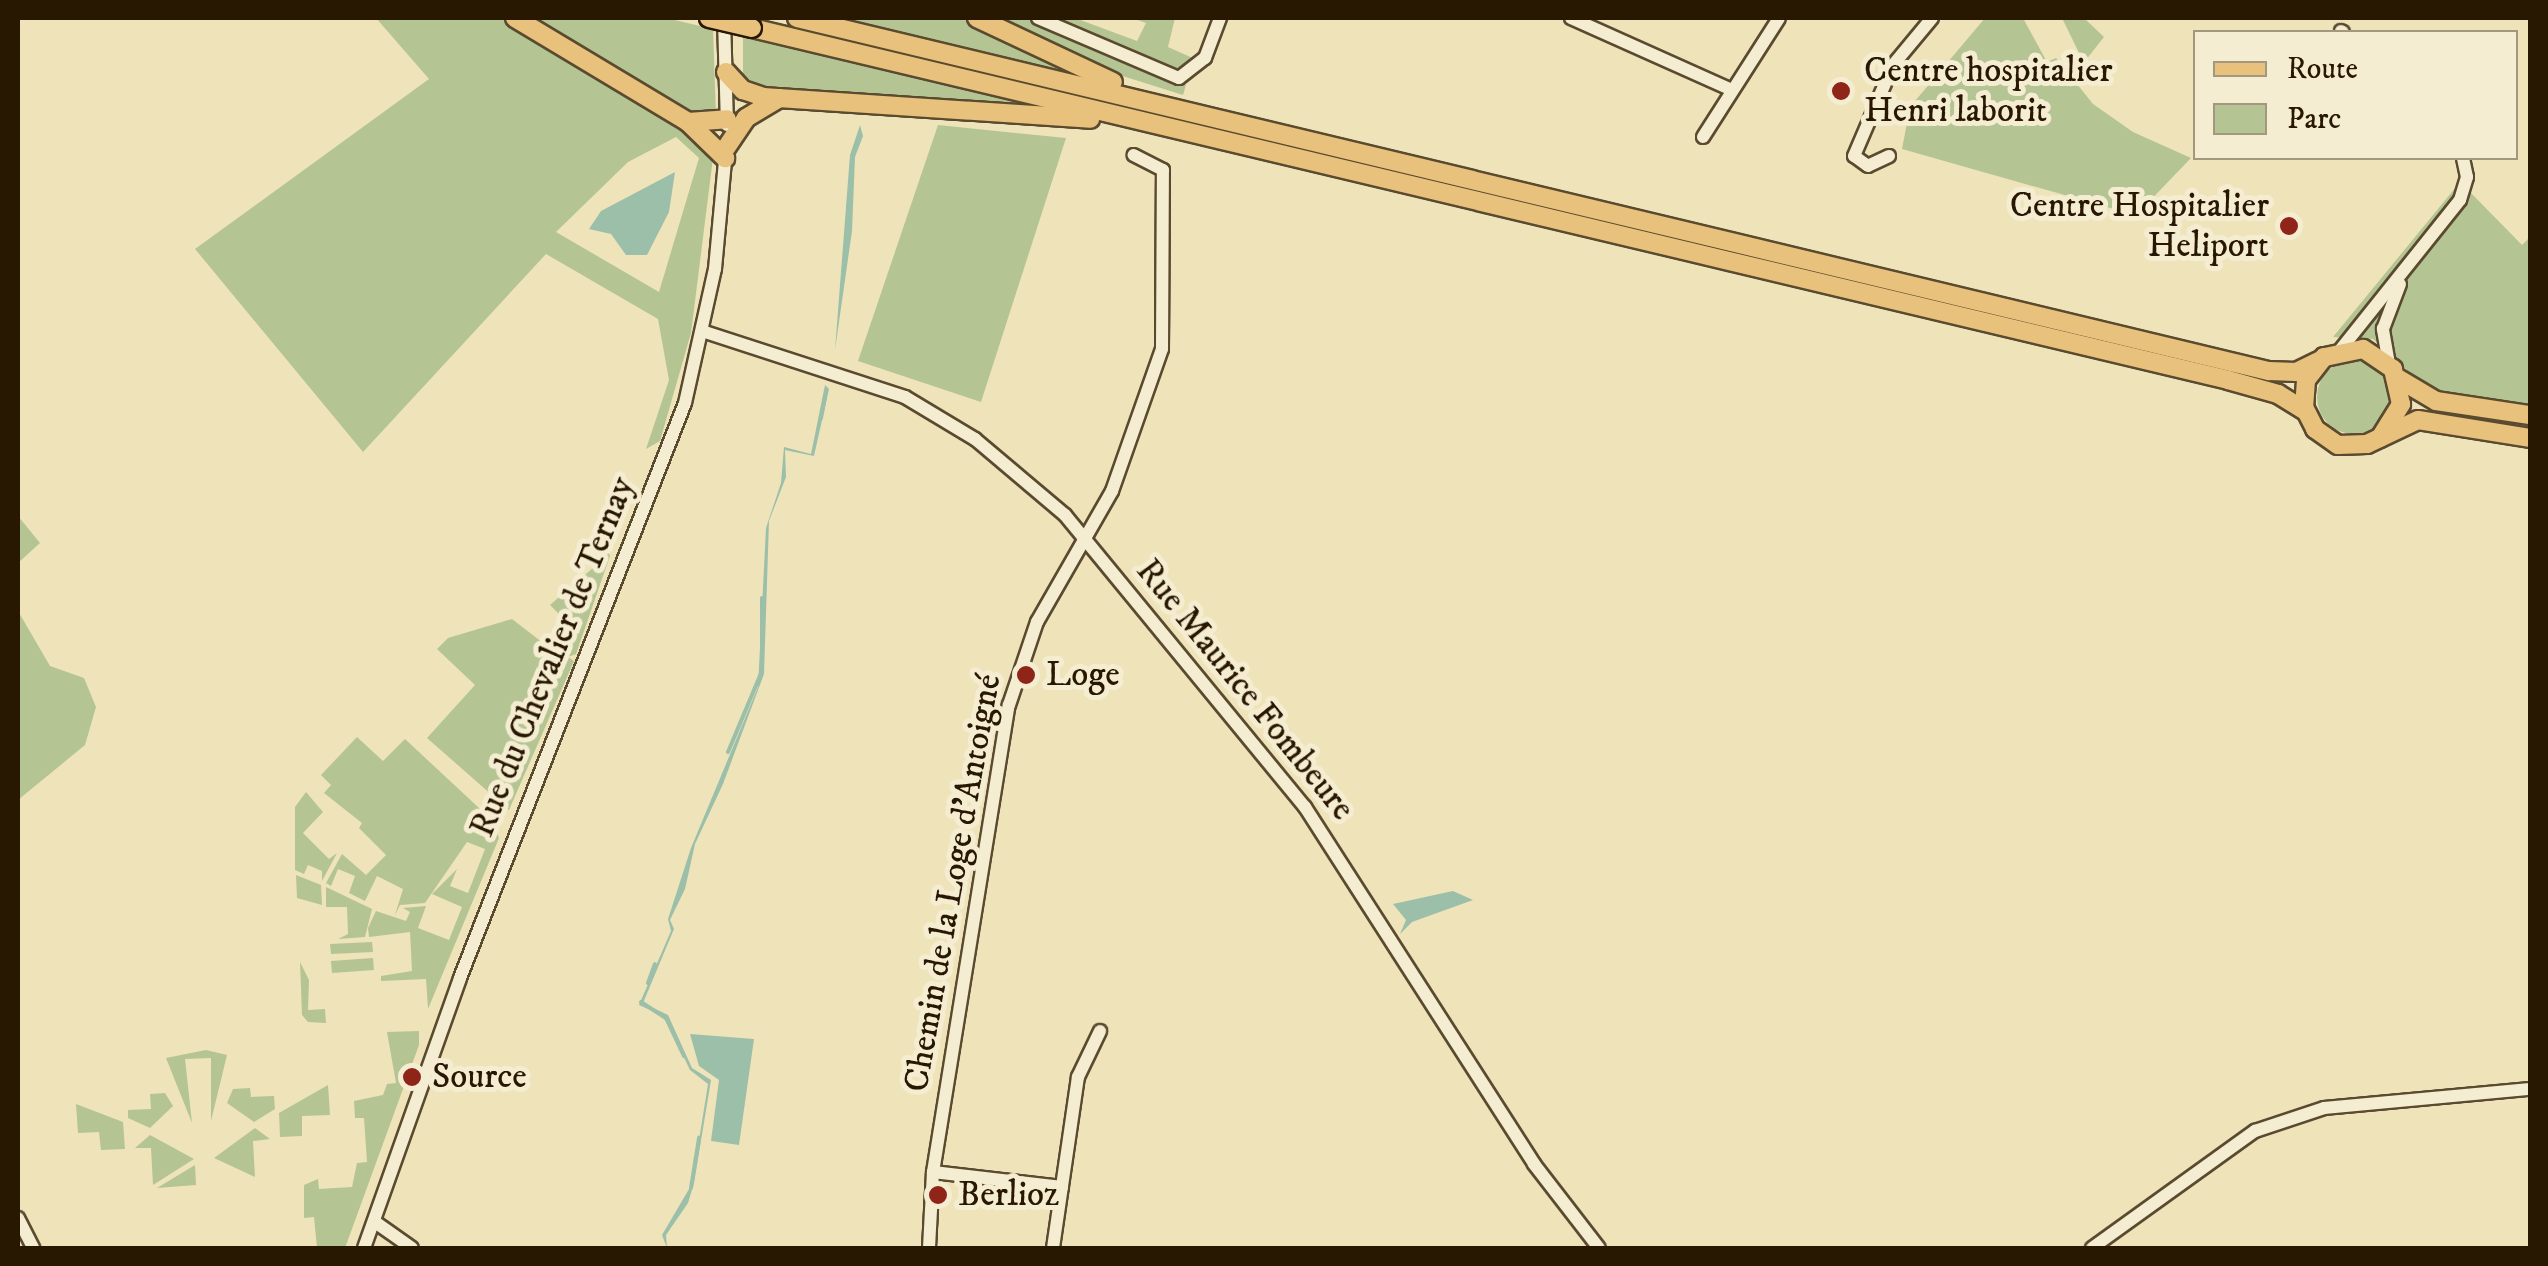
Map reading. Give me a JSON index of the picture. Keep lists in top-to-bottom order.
{
  "streets": {
    "street": ["Rue du Chevalier de Ternay", "Rue Maurice Fombeure", "Chemin de la Loge d'Antoigné"]
  },
  "crossings": [
    ["Rue du Chevalier de Ternay", "Rue Maurice Fombeure"],
    ["Rue Maurice Fombeure", "Chemin de la Loge d'Antoigné"]
  ],
  "places": [
    "Centre hospitalier Henri laborit",
    "Centre Hospitalier Heliport",
    "Loge",
    "Source",
    "Berlioz"
  ],
  "legend": ["Route", "Parc"]
}
